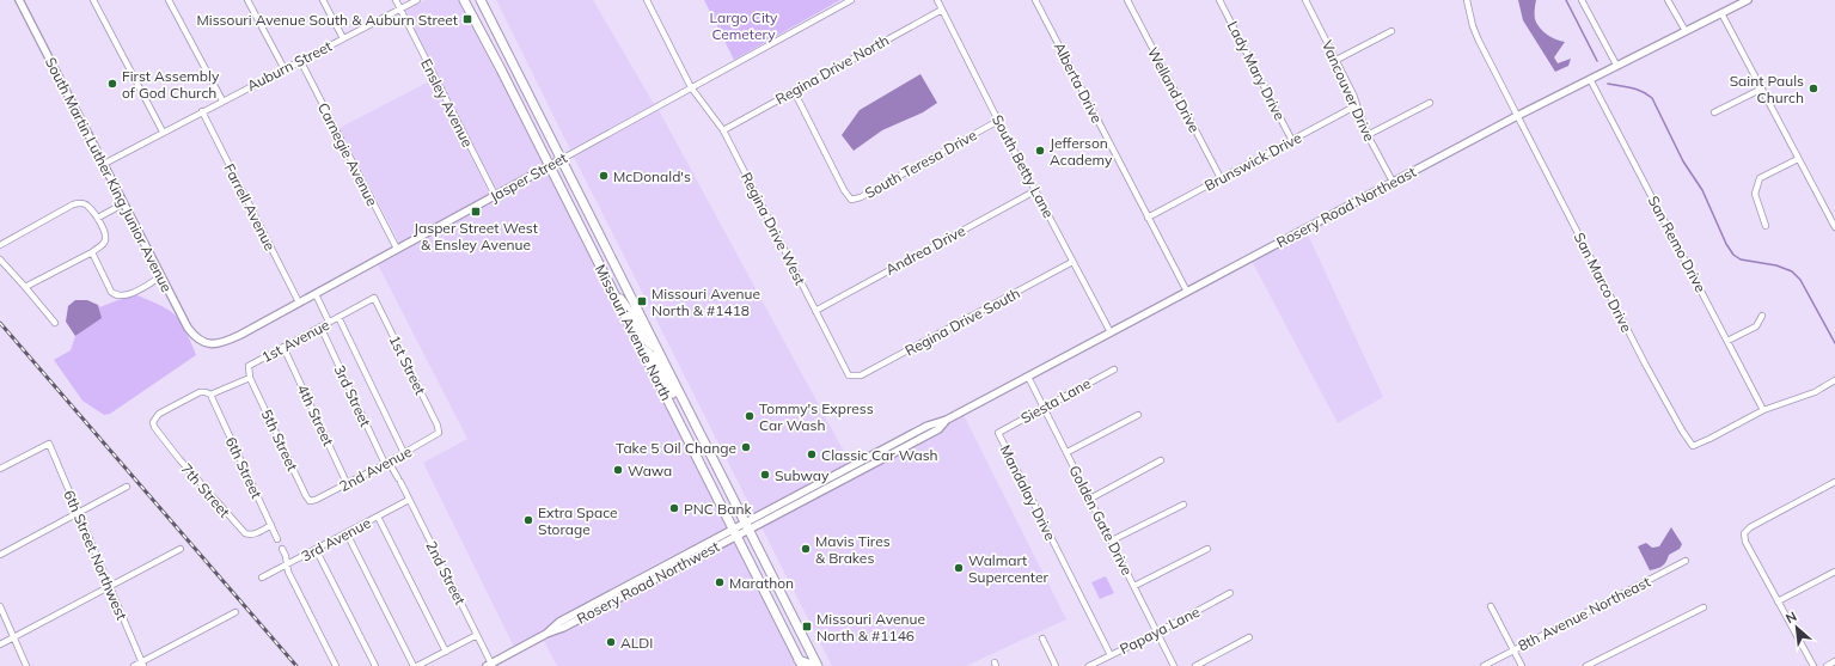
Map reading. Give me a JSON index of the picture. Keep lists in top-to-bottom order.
{
  "streets": {
    "main road": ["Missouri Avenue North"],
    "street": [
      "Auburn Street",
      "Regina Drive North",
      "Lady Mary Drive",
      "Alberta Drive",
      "Welland Drive",
      "Vancouver Drive",
      "Ensley Avenue",
      "Carnegie Avenue",
      "Brunswick Drive",
      "South Teresa Drive",
      "South Betty Lane",
      "South Martin Luther King Junior Avenue",
      "Jasper Street",
      "Farrell Avenue",
      "Rosery Road Northeast",
      "Regina Drive West",
      "San Remo Drive",
      "Andrea Drive",
      "San Marco Drive",
      "Regina Drive South",
      "1st Avenue",
      "1st Street",
      "3rd Street",
      "Siesta Lane",
      "4th Street",
      "5th Street",
      "6th Street",
      "2nd Avenue",
      "7th Street",
      "Mandalay Drive",
      "Golden Gate Drive",
      "3rd Avenue",
      "6th Street Northwest",
      "2nd Street",
      "Rosery Road Northwest",
      "8th Avenue Northeast",
      "Papaya Lane"
    ]
  },
  "crossings": [
    ["Auburn Street", "Ensley Avenue"],
    ["Auburn Street", "Carnegie Avenue"],
    ["Auburn Street", "South Martin Luther King Junior Avenue"],
    ["Auburn Street", "Farrell Avenue"],
    ["Regina Drive North", "South Teresa Drive"],
    ["Regina Drive North", "South Betty Lane"],
    ["Regina Drive North", "Regina Drive West"],
    ["Lady Mary Drive", "Brunswick Drive"],
    ["Alberta Drive", "Brunswick Drive"],
    ["Alberta Drive", "Rosery Road Northeast"],
    ["Welland Drive", "Brunswick Drive"],
    ["Vancouver Drive", "Brunswick Drive"],
    ["Vancouver Drive", "Rosery Road Northeast"],
    ["Ensley Avenue", "Jasper Street"],
    ["Carnegie Avenue", "Jasper Street"],
    ["South Teresa Drive", "South Betty Lane"],
    ["South Betty Lane", "Rosery Road Northeast"],
    ["South Betty Lane", "Andrea Drive"],
    ["South Betty Lane", "Regina Drive South"],
    ["South Martin Luther King Junior Avenue", "Jasper Street"],
    ["Jasper Street", "Farrell Avenue"],
    ["Jasper Street", "Regina Drive West"],
    ["Jasper Street", "Missouri Avenue North"],
    ["Rosery Road Northeast", "San Remo Drive"],
    ["Rosery Road Northeast", "San Marco Drive"],
    ["Rosery Road Northeast", "Missouri Avenue North"],
    ["Rosery Road Northeast", "Golden Gate Drive"],
    ["Rosery Road Northeast", "Rosery Road Northwest"],
    ["Regina Drive West", "Andrea Drive"],
    ["Regina Drive West", "Regina Drive South"],
    ["San Remo Drive", "San Marco Drive"],
    ["Missouri Avenue North", "Rosery Road Northwest"],
    ["1st Avenue", "1st Street"],
    ["1st Avenue", "3rd Street"],
    ["1st Avenue", "4th Street"],
    ["1st Avenue", "5th Street"],
    ["1st Avenue", "6th Street"],
    ["1st Avenue", "7th Street"],
    ["1st Street", "2nd Avenue"],
    ["3rd Street", "2nd Avenue"],
    ["3rd Street", "2nd Street"],
    ["Siesta Lane", "Mandalay Drive"],
    ["Siesta Lane", "Golden Gate Drive"],
    ["4th Street", "2nd Avenue"],
    ["5th Street", "2nd Avenue"],
    ["6th Street", "7th Street"],
    ["2nd Avenue", "2nd Street"],
    ["Mandalay Drive", "Papaya Lane"],
    ["Golden Gate Drive", "Papaya Lane"],
    ["3rd Avenue", "2nd Street"],
    ["2nd Street", "Rosery Road Northwest"]
  ],
  "parks": ["Largo City Cemetery"],
  "places": {
    "transit": [
      "Missouri Avenue South & Auburn Street",
      "Jasper Street West & Ensley Avenue",
      "Missouri Avenue North & #1418",
      "Missouri Avenue North & #1146"
    ],
    "other": [
      "First Assembly of God Church",
      "Saint Pauls Church",
      "Jefferson Academy",
      "McDonald's",
      "Tommy's Express Car Wash",
      "Take 5 Oil Change",
      "Classic Car Wash",
      "Wawa",
      "Subway",
      "PNC Bank",
      "Extra Space Storage",
      "Mavis Tires & Brakes",
      "Walmart Supercenter",
      "Marathon",
      "ALDI"
    ]
  },
  "north": "top left"
}
